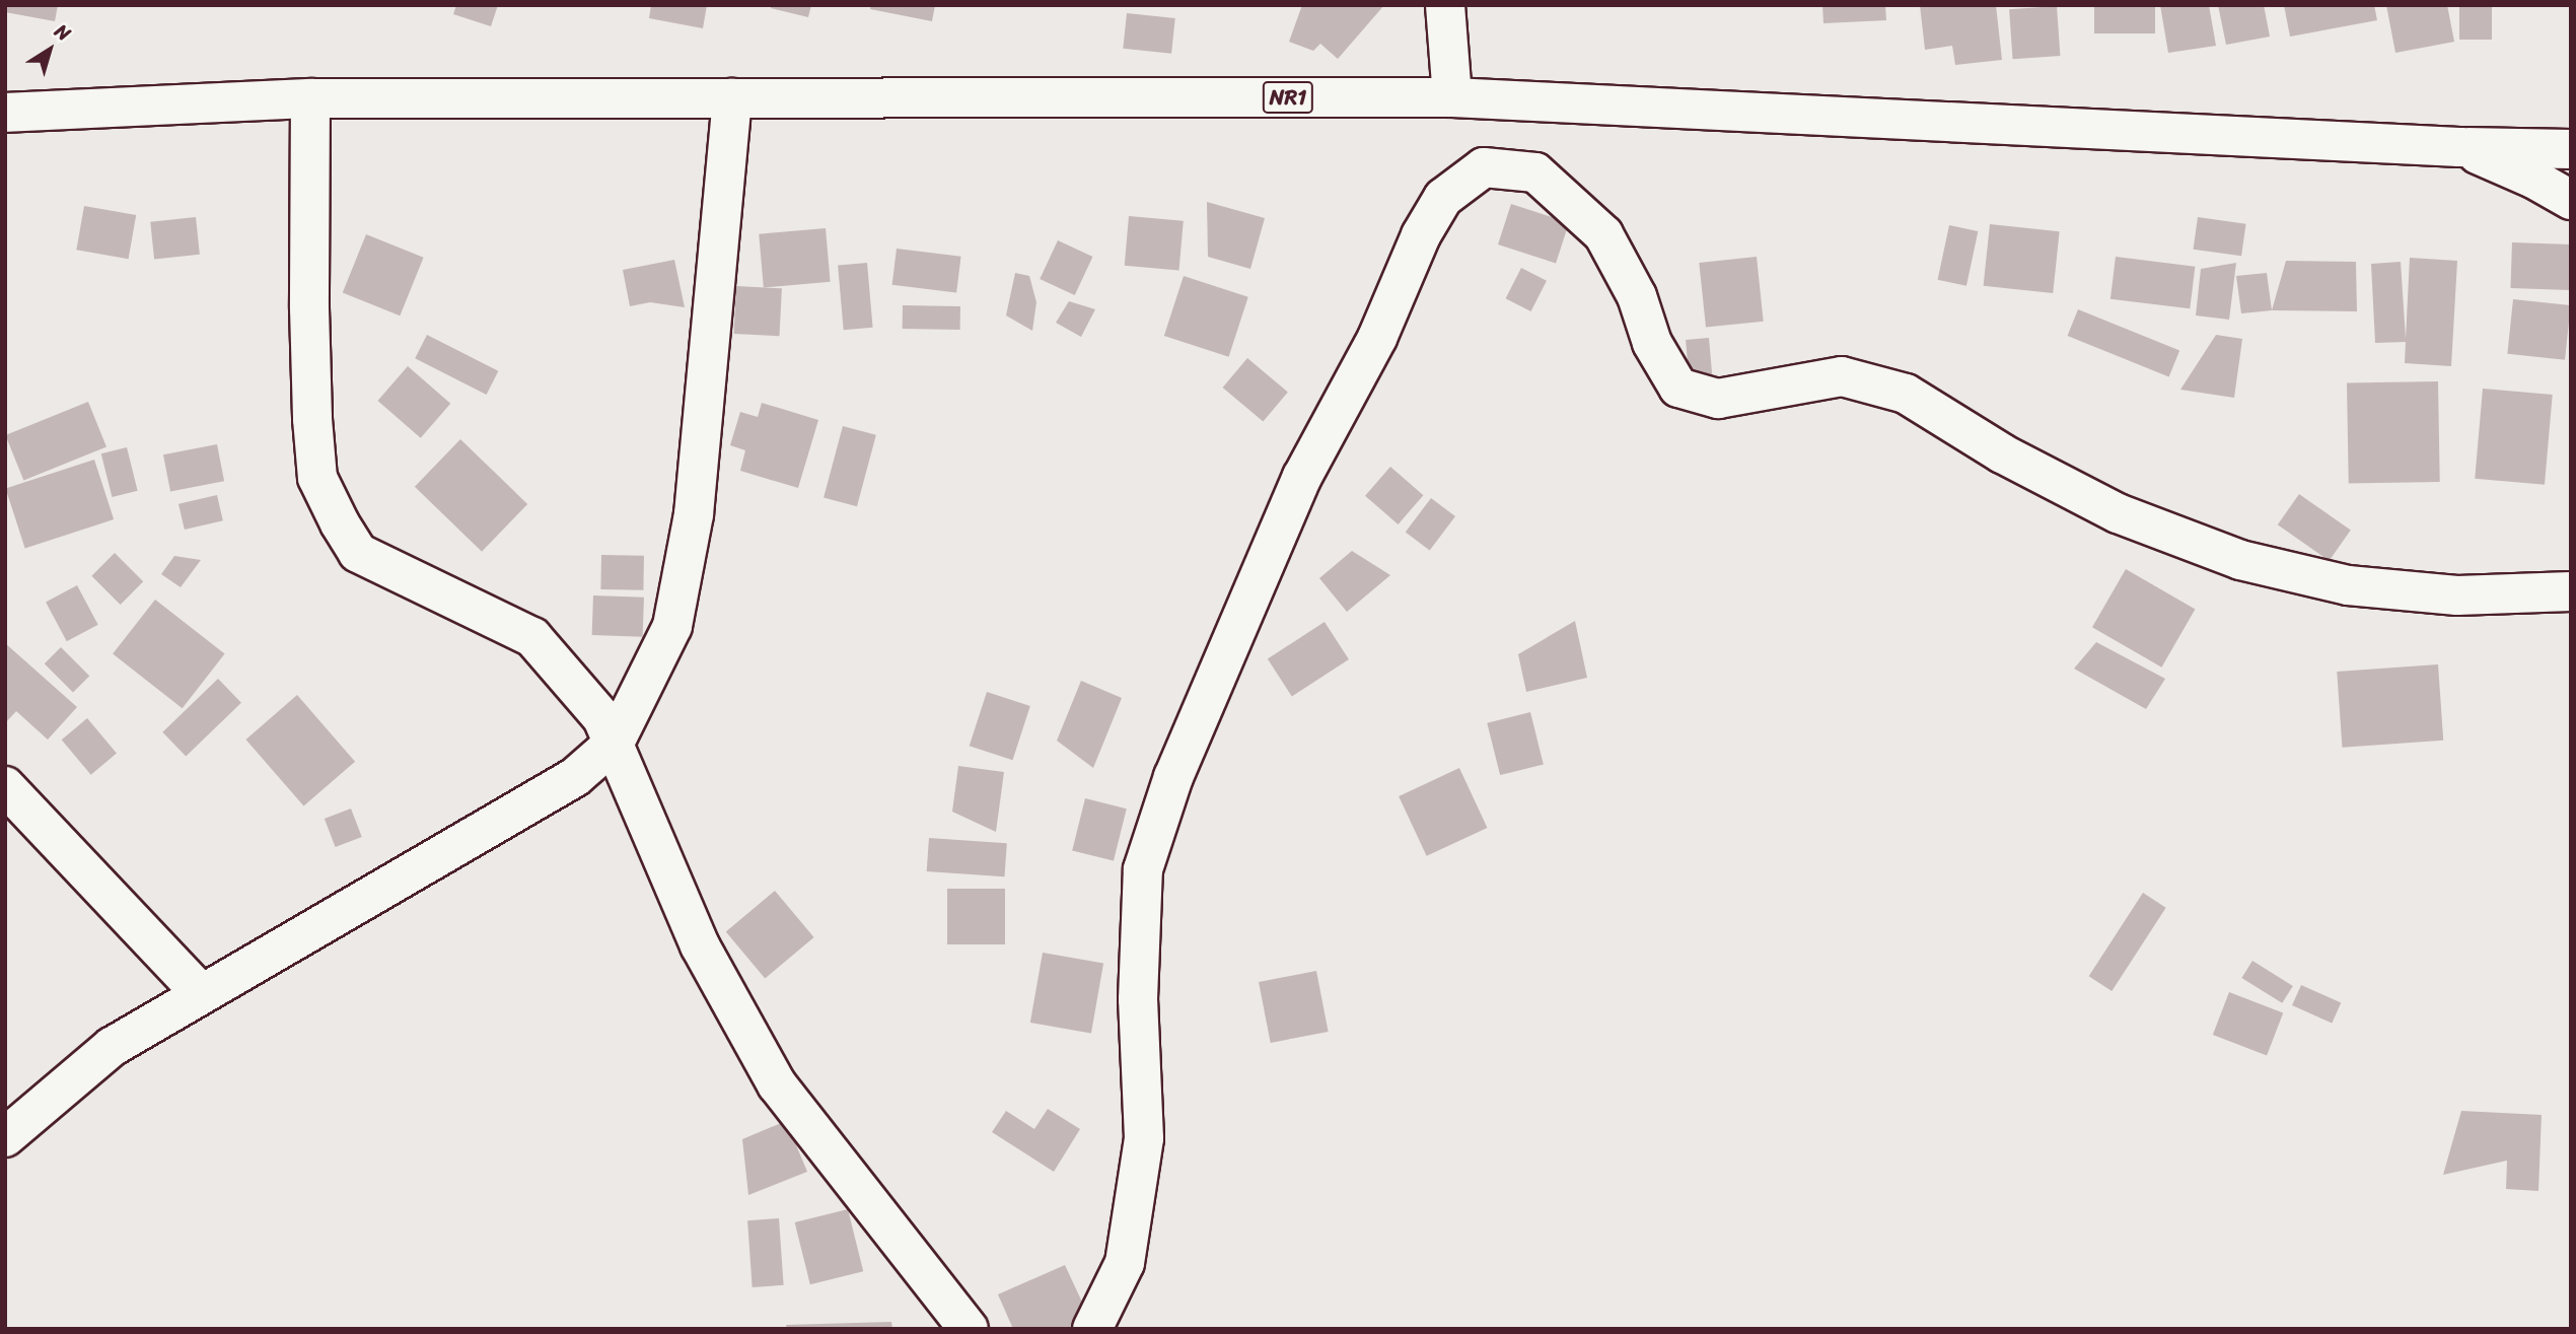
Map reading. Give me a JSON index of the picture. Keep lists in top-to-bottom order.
{
  "streets": {
    "main road": ["NR1"]
  },
  "north": "top right"
}
